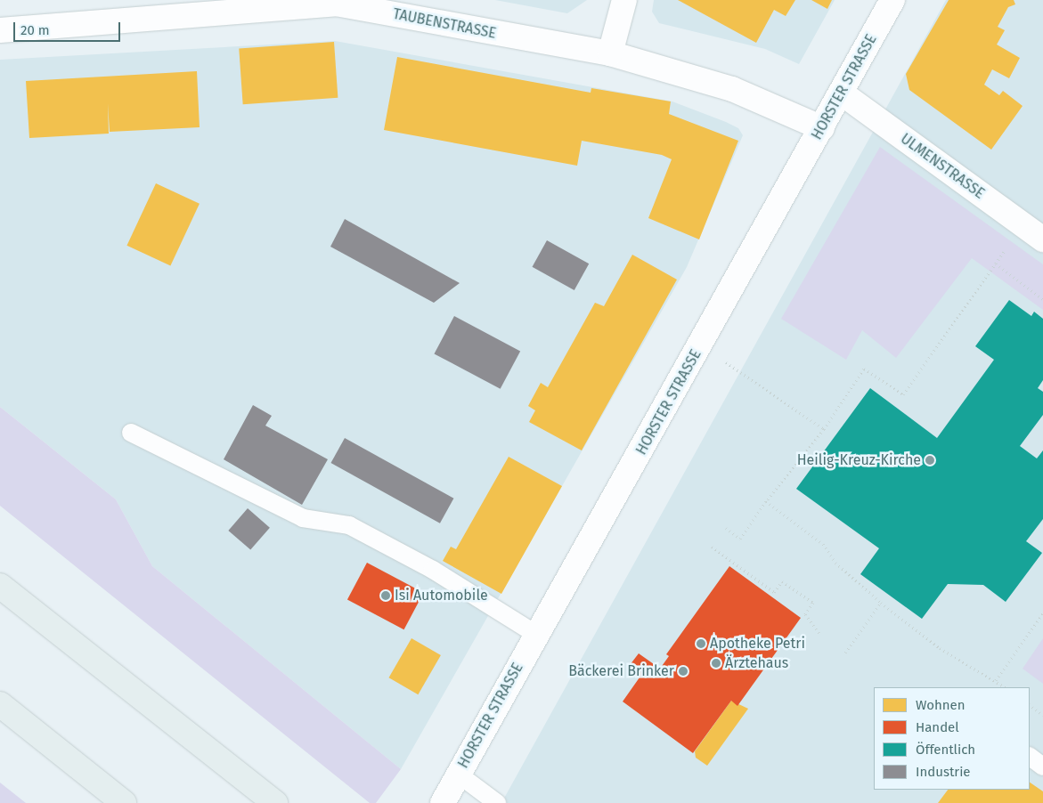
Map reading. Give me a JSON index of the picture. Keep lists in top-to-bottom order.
{
  "streets": {
    "street": ["TAUBENSTRASSE", "HORSTER STRASSE", "ULMENSTRASSE"]
  },
  "crossings": [
    ["TAUBENSTRASSE", "HORSTER STRASSE"],
    ["HORSTER STRASSE", "ULMENSTRASSE"]
  ],
  "places": [
    "Heilig-Kreuz-Kirche",
    "Isi Automobile",
    "Apotheke Petri",
    "Ärztehaus",
    "Bäckerei Brinker"
  ],
  "legend": [
    "Wohnen",
    "Handel",
    "Öffentlich",
    "Industrie"
  ],
  "scale_bar": "20 m"
}
